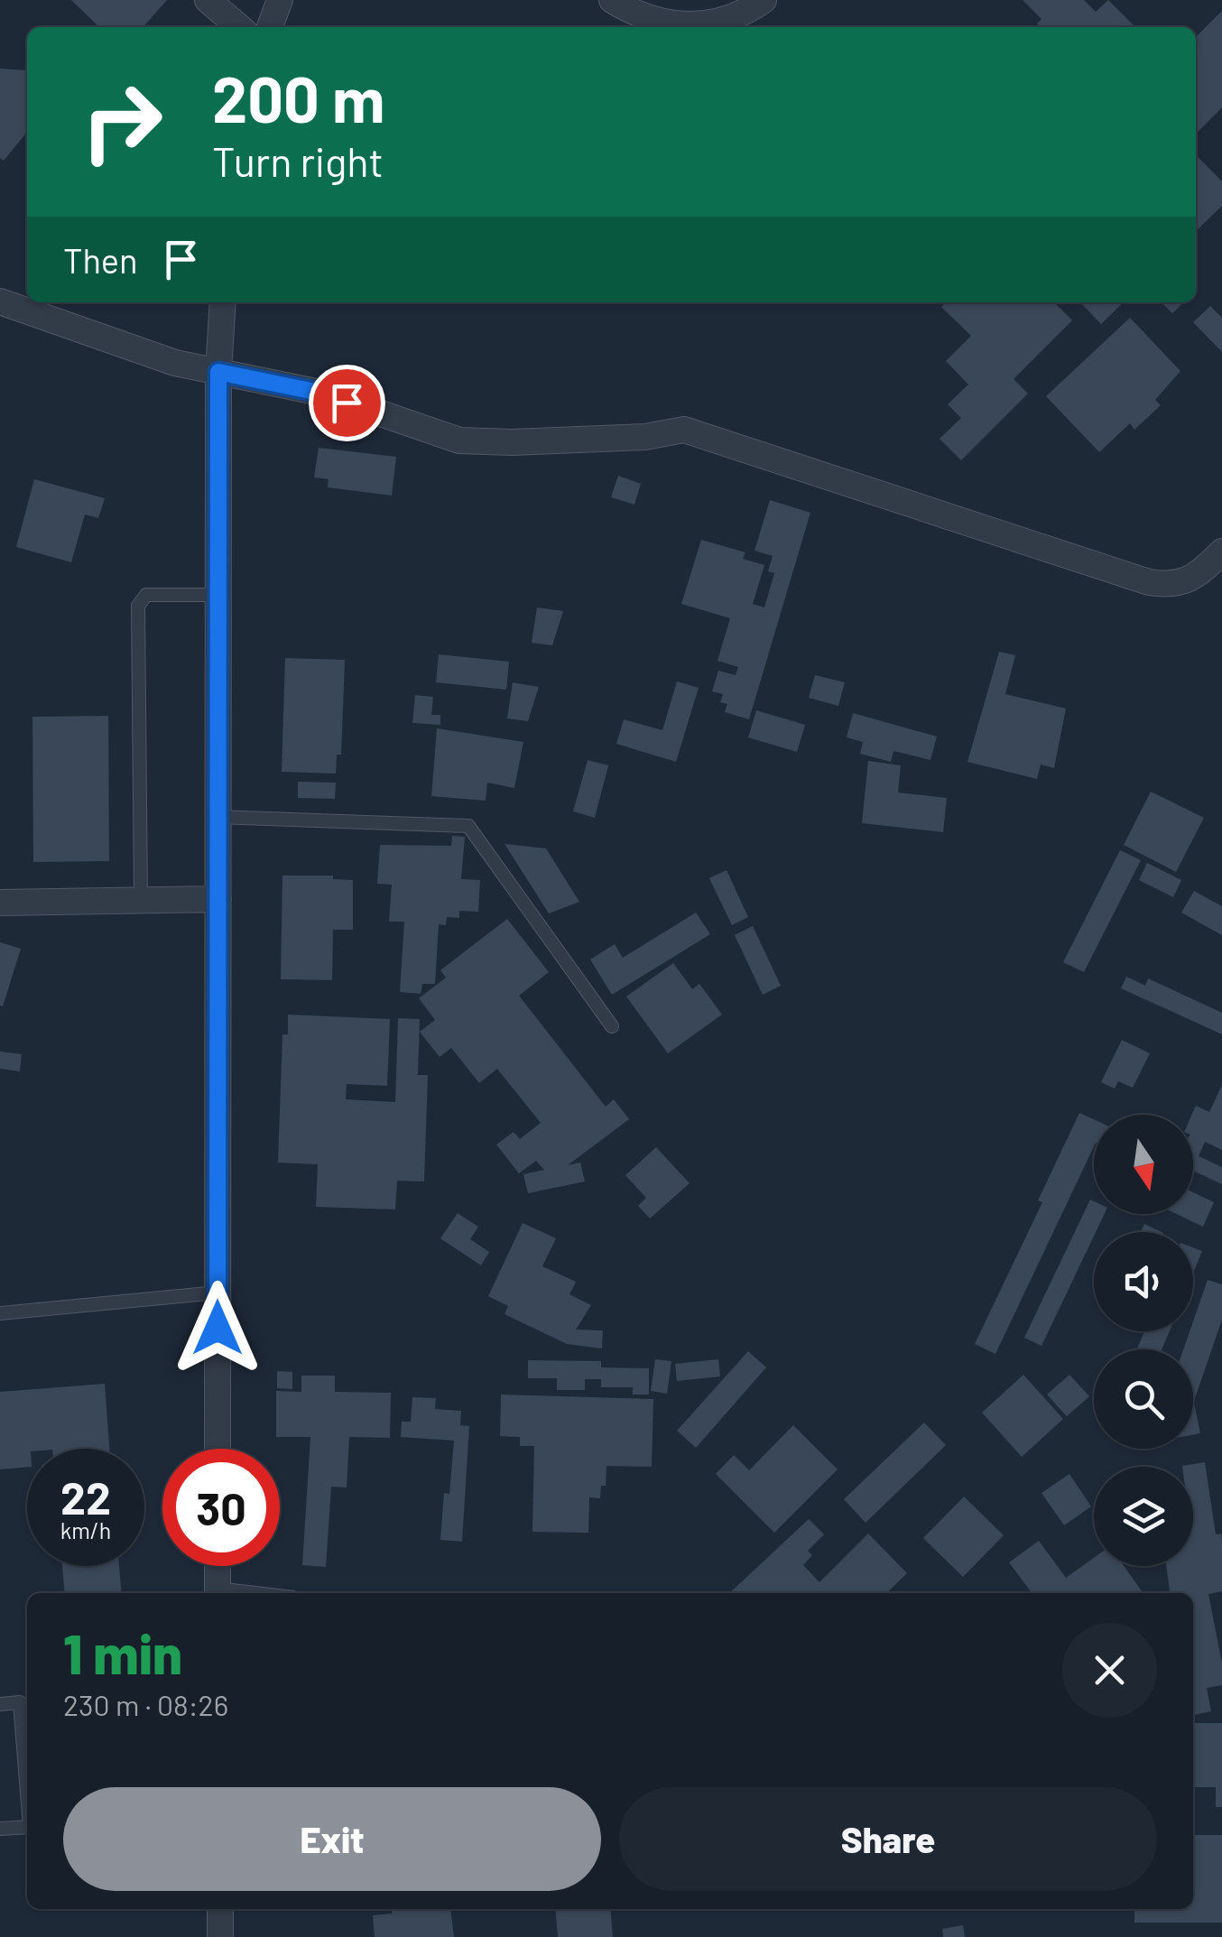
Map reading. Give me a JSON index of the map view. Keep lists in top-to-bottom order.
{
  "north": "bottom",
  "page": {
    "turn": ["200 m", "Turn right"],
    "then": "Then",
    "speed": "22 km/h",
    "limit": "30",
    "heading": ["1 min", "230 m · 08:26"],
    "buttons": ["Exit", "Share"]
  }
}
